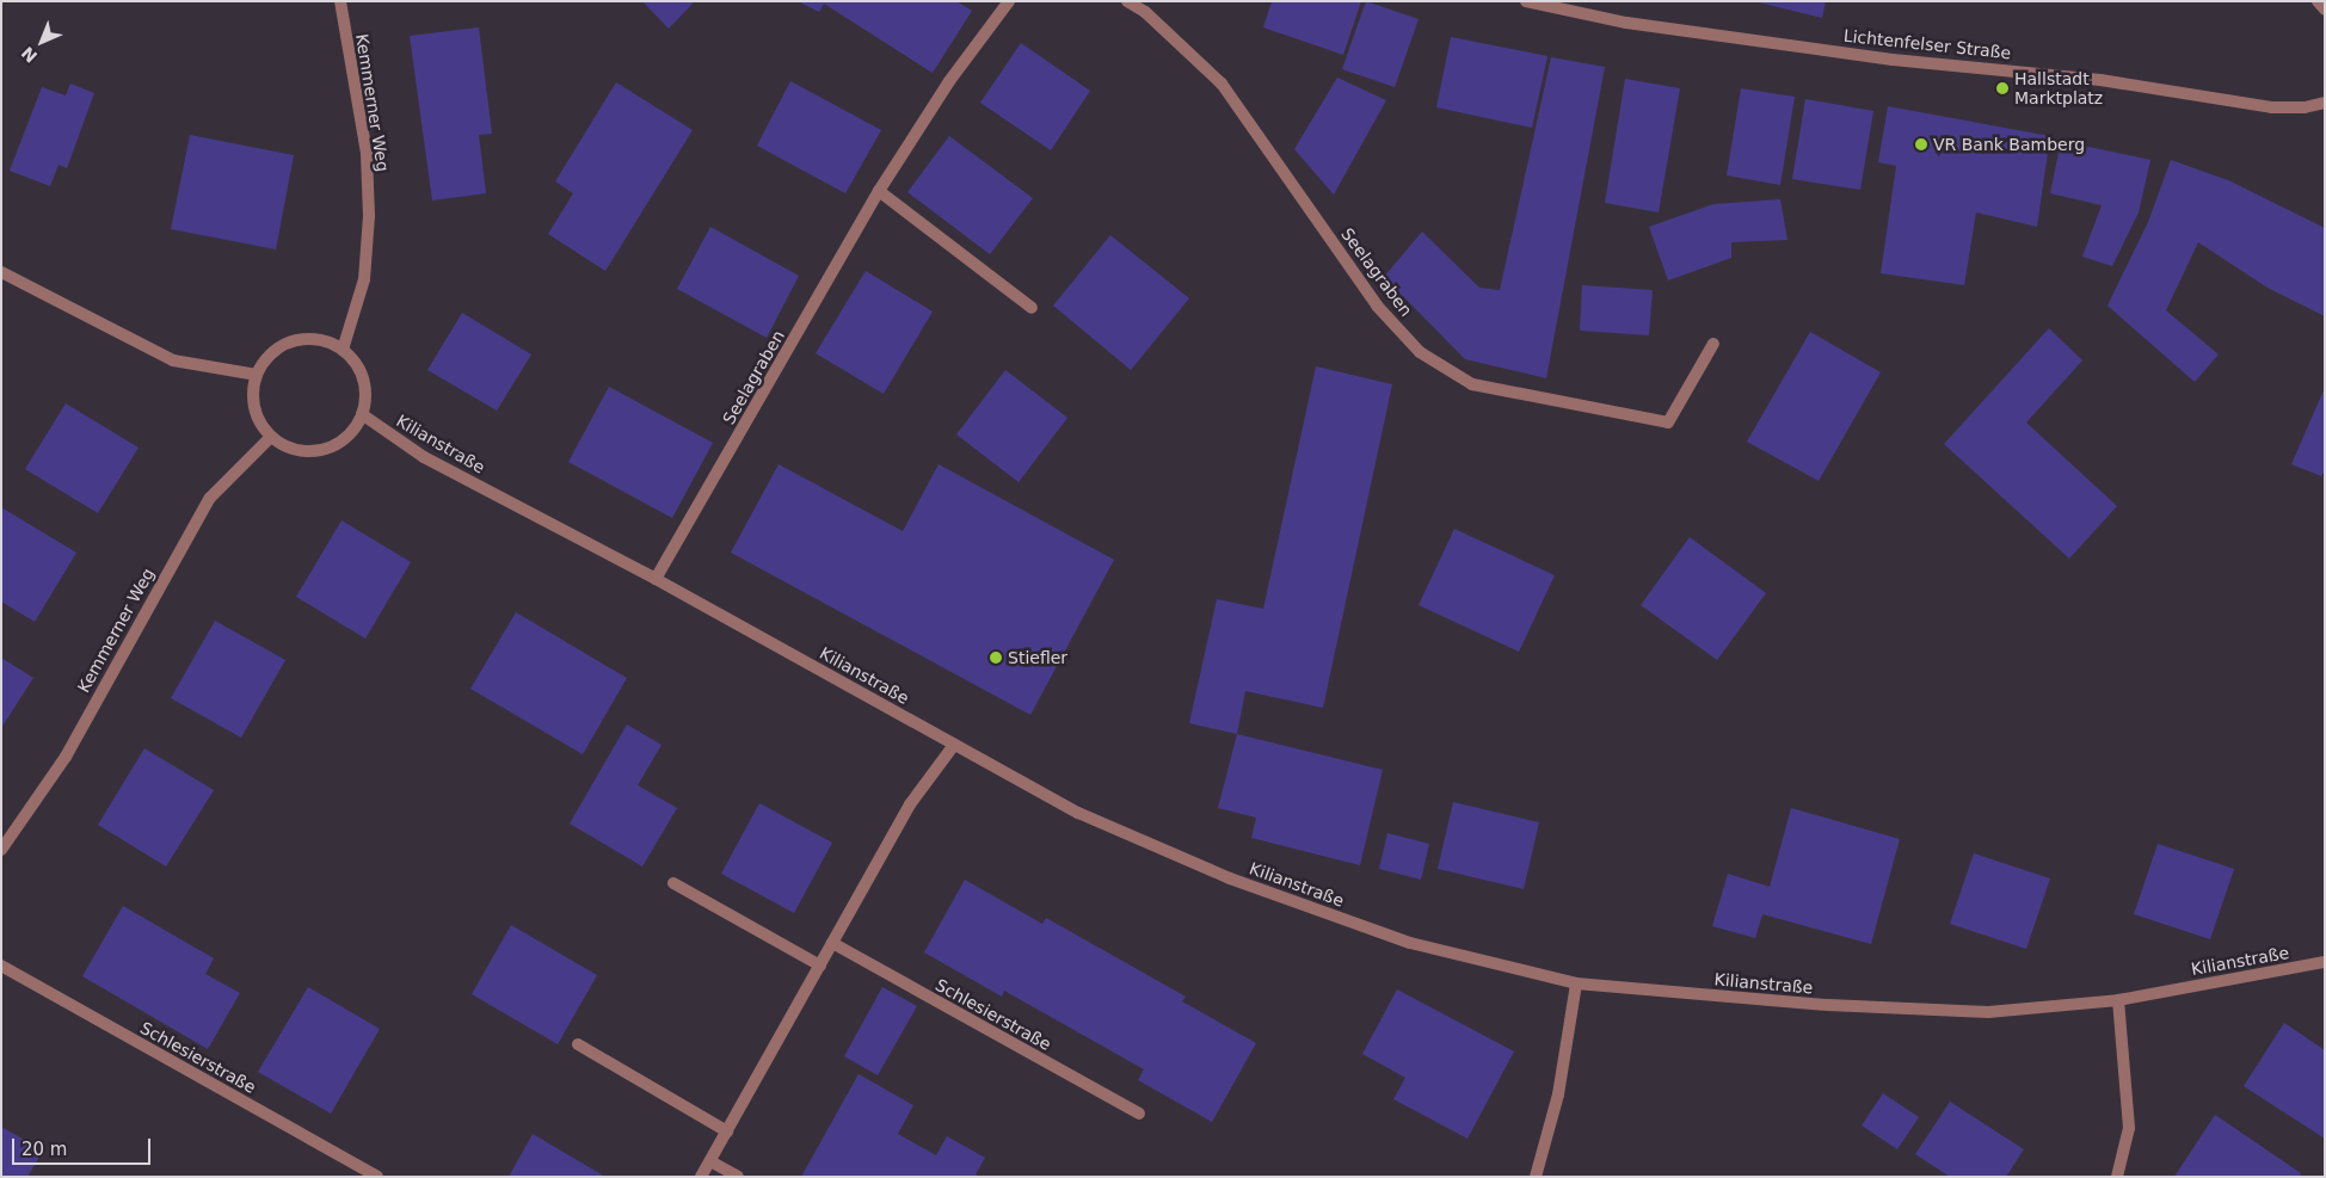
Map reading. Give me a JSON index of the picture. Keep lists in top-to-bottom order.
{
  "streets": {
    "street": [
      "Lichtenfelser Straße",
      "Kemmerner Weg",
      "Seelagraben",
      "Kilianstraße",
      "Schlesierstraße"
    ]
  },
  "crossings": [
    ["Kemmerner Weg", "Kilianstraße"],
    ["Seelagraben", "Kilianstraße"]
  ],
  "places": ["Hallstadt Marktplatz", "VR Bank Bamberg", "Stiefler"],
  "scale_bar": "20 m",
  "north": "bottom left"
}
